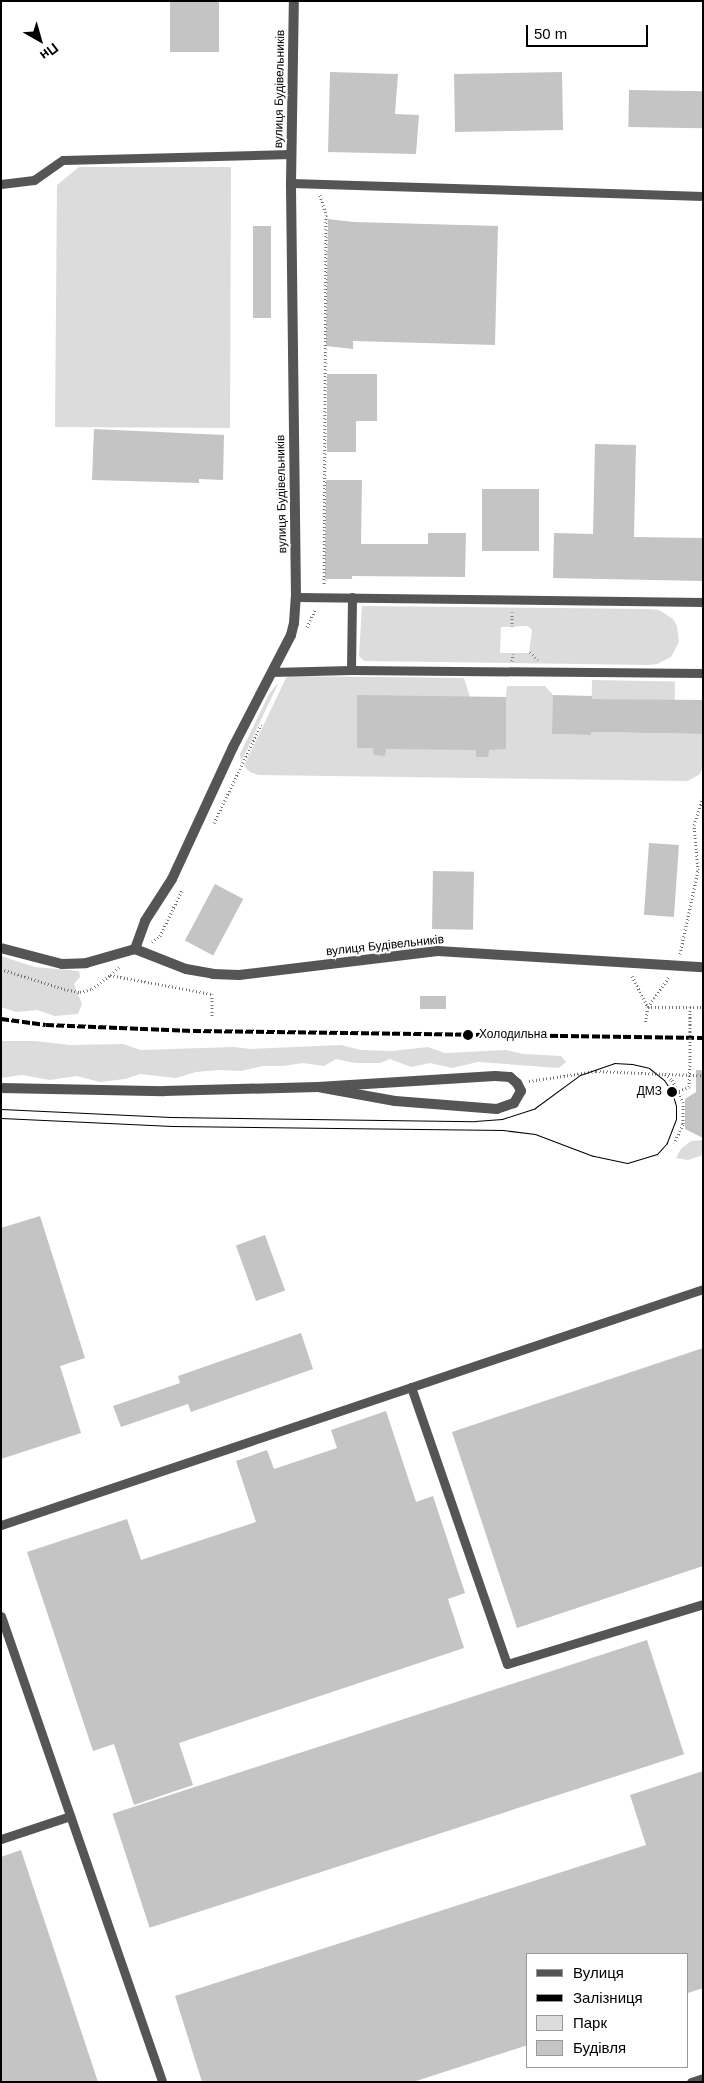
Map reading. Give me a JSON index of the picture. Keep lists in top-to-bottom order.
{
  "streets": {
    "street": ["вулиця Будівельників"]
  },
  "places": ["Холодильна", "ДМЗ"],
  "legend": [
    "Вулиця",
    "Залізниця",
    "Парк",
    "Будівля"
  ],
  "scale_bar": "50 m",
  "north": "bottom right"
}
